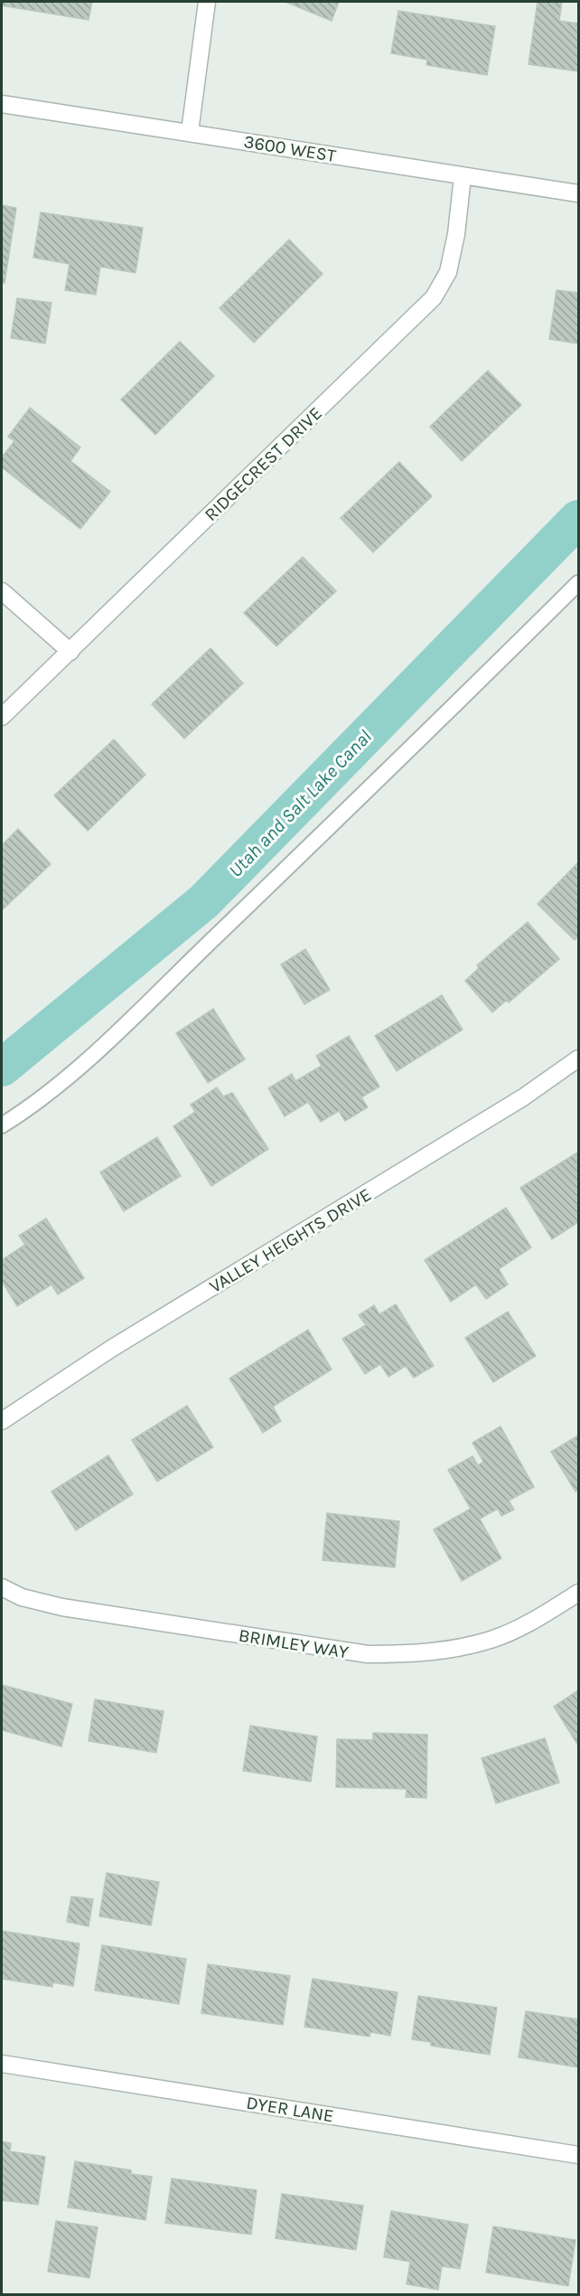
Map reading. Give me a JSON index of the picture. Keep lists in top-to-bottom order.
{
  "streets": {
    "street": [
      "3600 WEST",
      "RIDGECREST DRIVE",
      "VALLEY HEIGHTS DRIVE",
      "BRIMLEY WAY",
      "DYER LANE"
    ]
  },
  "crossings": [
    ["3600 WEST", "RIDGECREST DRIVE"]
  ],
  "water": ["Utah and Salt Lake Canal"]
}
